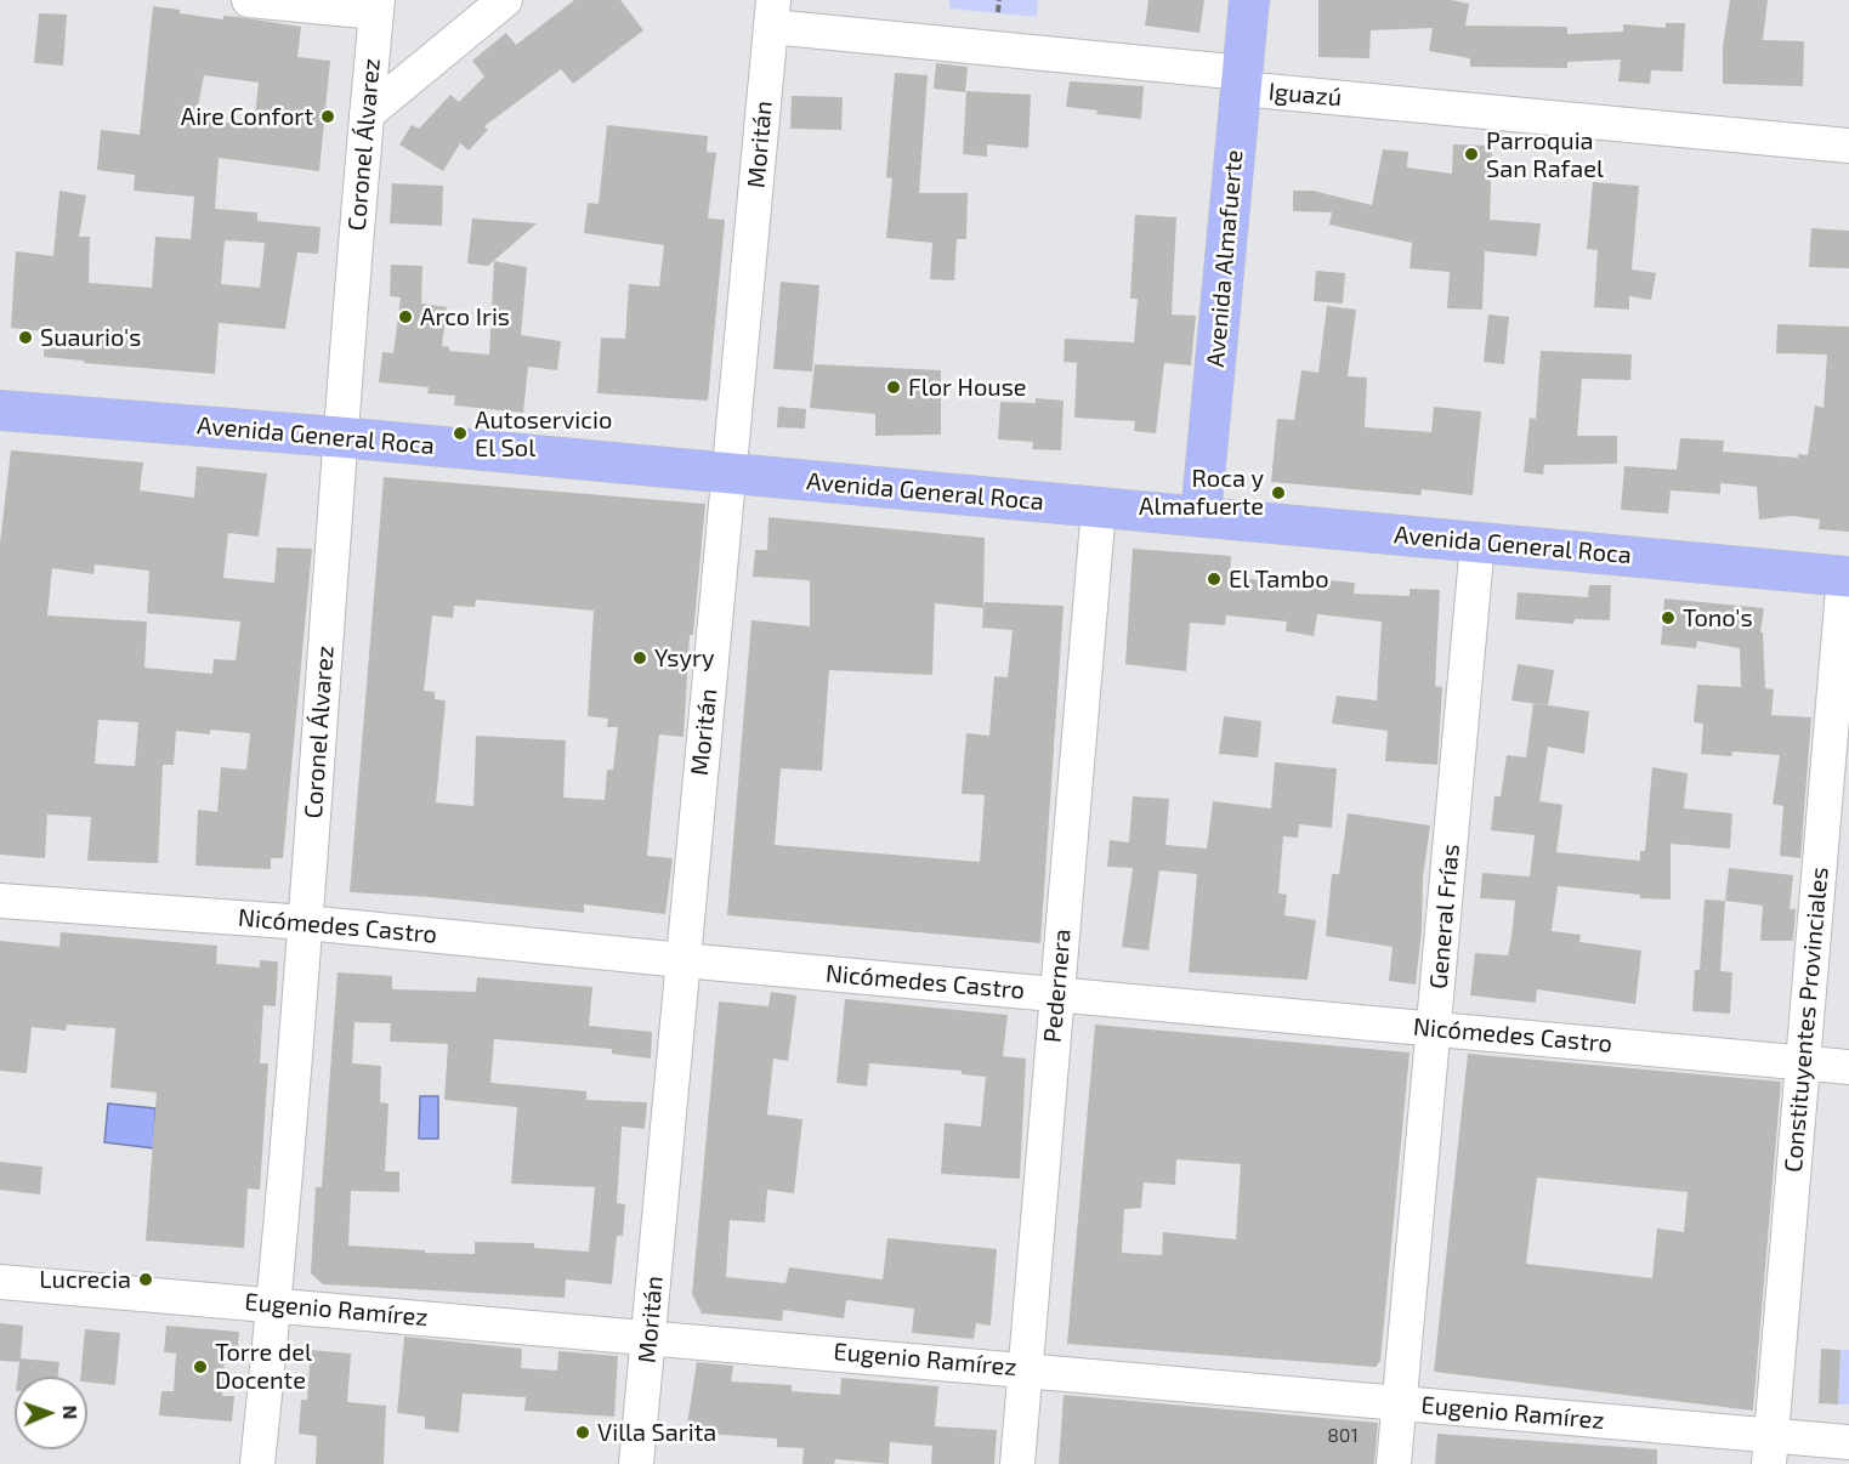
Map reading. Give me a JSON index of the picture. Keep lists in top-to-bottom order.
{
  "streets": {
    "main road": ["Avenida Almafuerte", "Avenida General Roca"],
    "street": [
      "Iguazú",
      "Coronel Álvarez",
      "Moritán",
      "General Frías",
      "Nicómedes Castro",
      "Pedernera",
      "Constituyentes Provinciales",
      "Eugenio Ramírez"
    ]
  },
  "crossings": [
    ["Iguazú", "Moritán"],
    ["Iguazú", "Avenida Almafuerte"],
    ["Coronel Álvarez", "Avenida General Roca"],
    ["Coronel Álvarez", "Nicómedes Castro"],
    ["Coronel Álvarez", "Eugenio Ramírez"],
    ["Moritán", "Avenida General Roca"],
    ["Moritán", "Nicómedes Castro"],
    ["Moritán", "Eugenio Ramírez"],
    ["Avenida Almafuerte", "Avenida General Roca"],
    ["Avenida General Roca", "General Frías"],
    ["Avenida General Roca", "Pedernera"],
    ["Avenida General Roca", "Constituyentes Provinciales"],
    ["General Frías", "Nicómedes Castro"],
    ["General Frías", "Eugenio Ramírez"],
    ["Nicómedes Castro", "Pedernera"],
    ["Nicómedes Castro", "Constituyentes Provinciales"],
    ["Pedernera", "Eugenio Ramírez"],
    ["Constituyentes Provinciales", "Eugenio Ramírez"]
  ],
  "places": [
    "Aire Confort",
    "Parroquia San Rafael",
    "Arco Iris",
    "Suaurio's",
    "Flor House",
    "Autoservicio El Sol",
    "Roca y Almafuerte",
    "El Tambo",
    "Tono's",
    "Ysyry",
    "Lucrecia",
    "Torre del Docente",
    "Villa Sarita"
  ],
  "house_numbers": ["801"],
  "north": "right"
}
